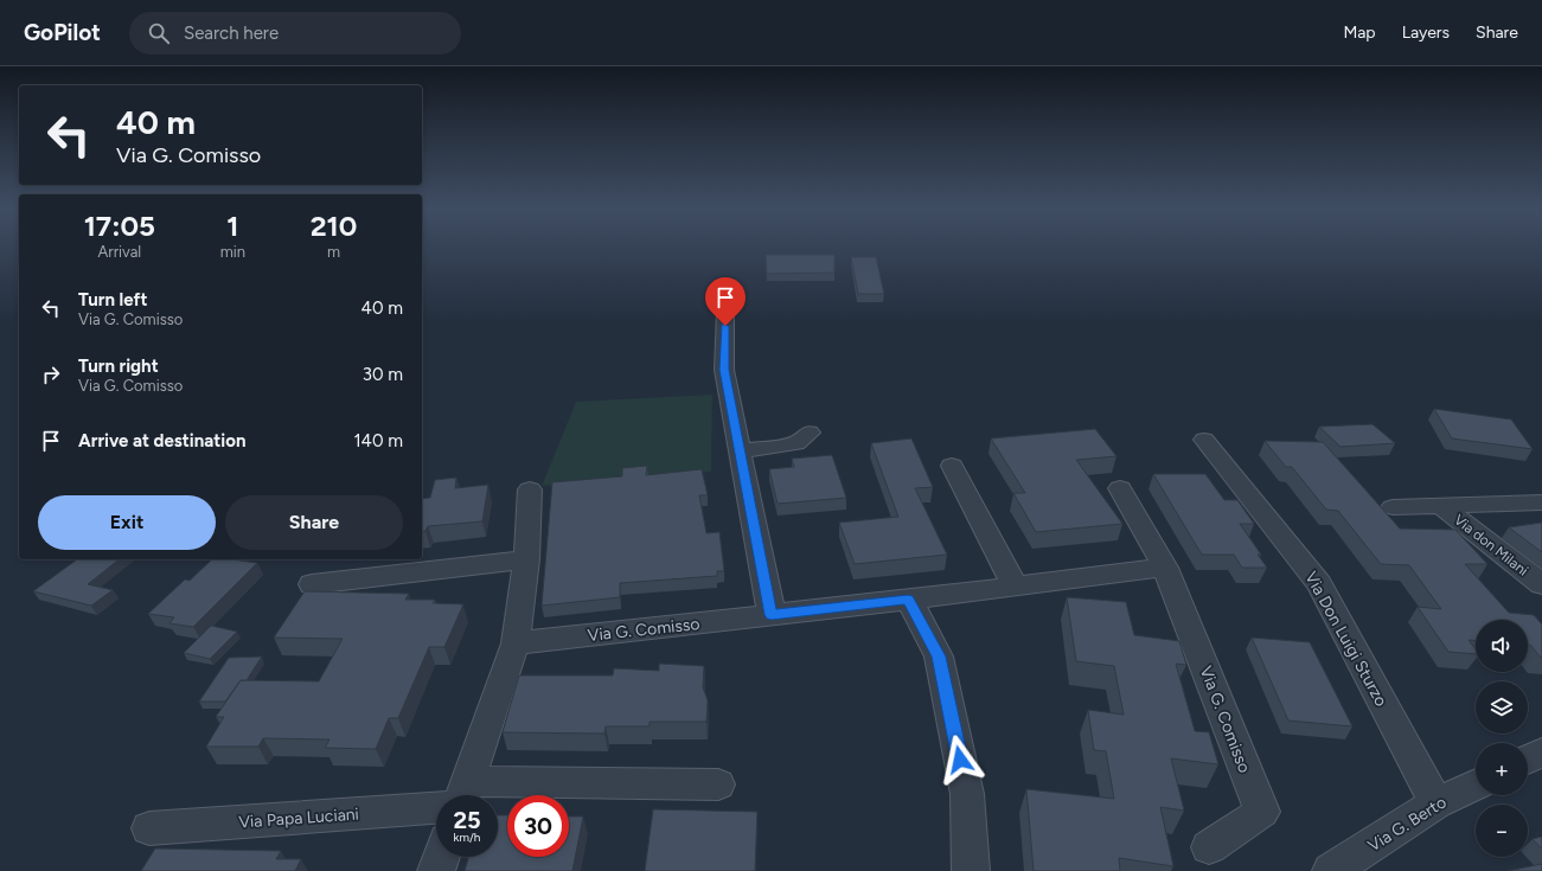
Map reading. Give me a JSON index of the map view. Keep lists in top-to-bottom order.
{
  "streets": {
    "street": [
      "Via don Milani",
      "Via G. Comisso",
      "Via Don Luigi Sturzo",
      "Via Papa Luciani",
      "Via G. Berto"
    ]
  },
  "crossings": [
    ["Via Don Luigi Sturzo", "Via G. Berto"]
  ],
  "page": {
    "header": "GoPilot",
    "search": "Search here",
    "nav": ["Map", "Layers", "Share"],
    "turn": ["40 m", "Via G. Comisso"],
    "eta": [
      "17:05",
      "Arrival",
      "1",
      "min",
      "210",
      "m"
    ],
    "list": [
      {
        "name": "Turn left",
        "note": "Via G. Comisso",
        "value": "40 m"
      },
      {
        "name": "Turn right",
        "note": "Via G. Comisso",
        "value": "30 m"
      },
      {
        "name": "Arrive at destination",
        "value": "140 m"
      }
    ],
    "buttons": ["Exit", "Share"],
    "map_buttons": ["+", "−"],
    "speed": "25 km/h",
    "limit": "30"
  }
}
